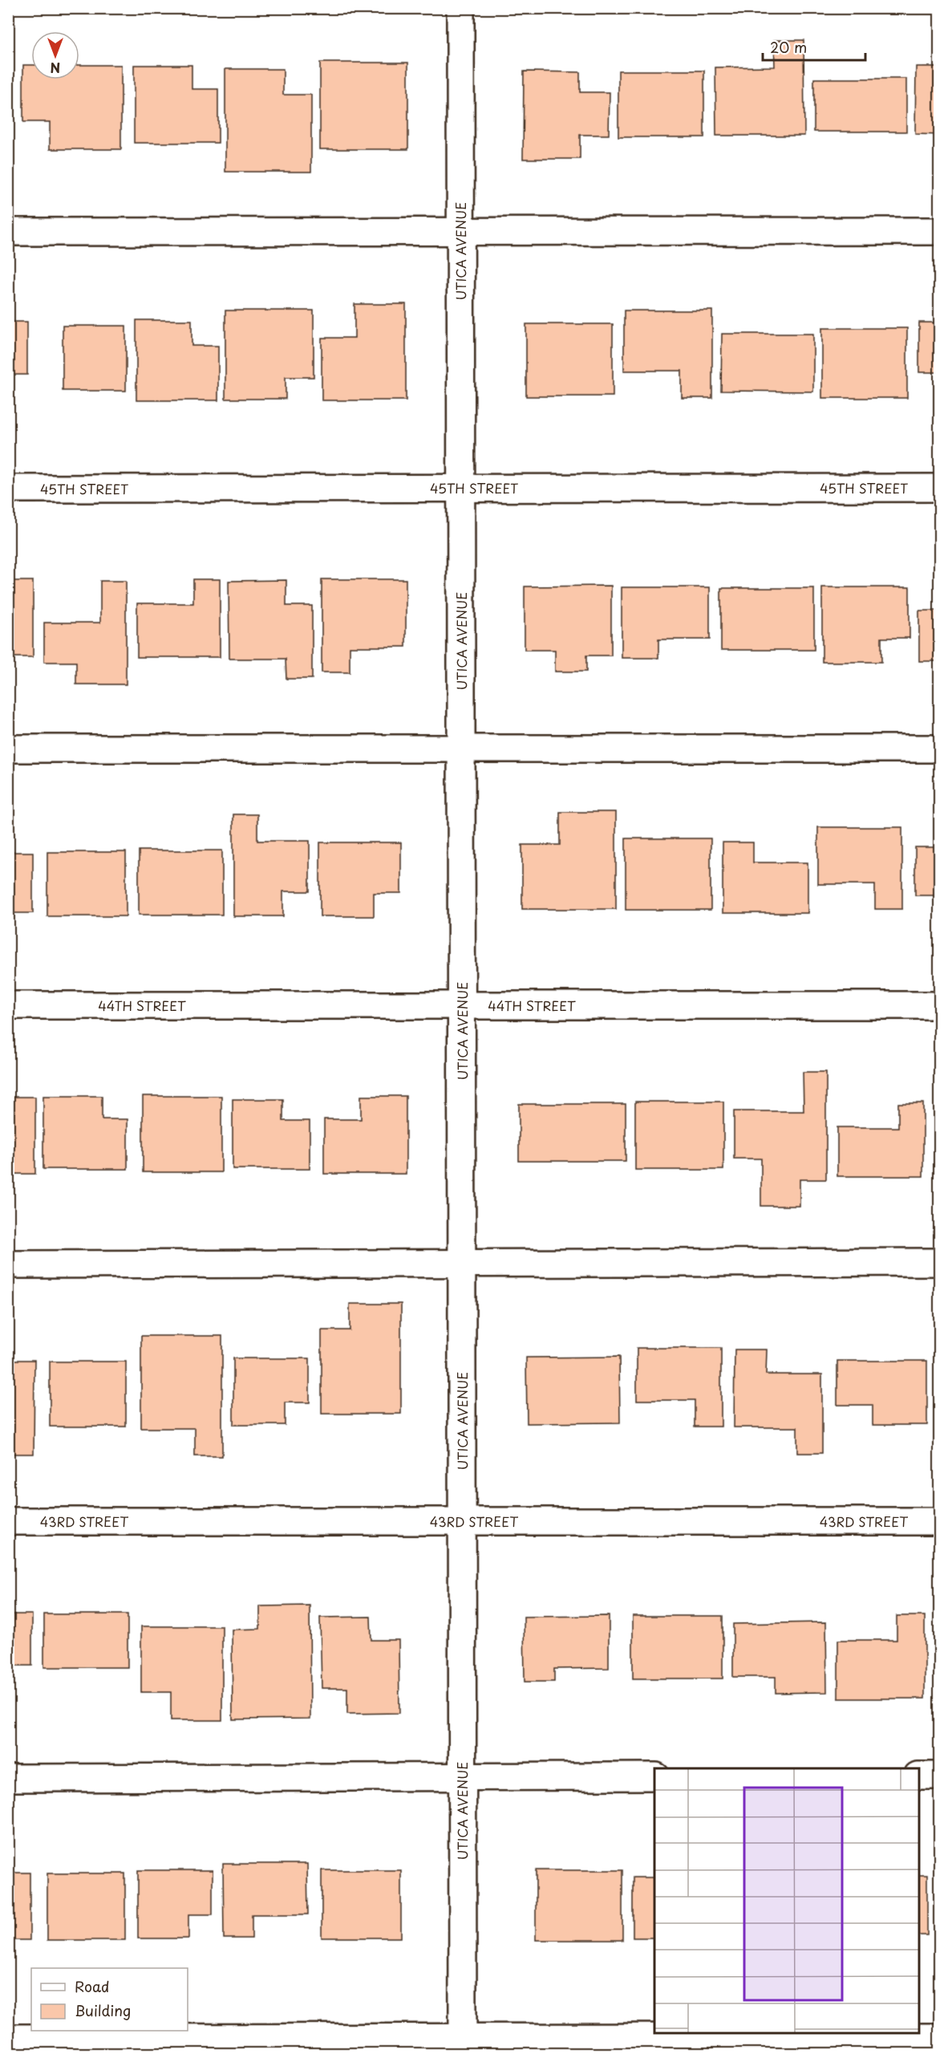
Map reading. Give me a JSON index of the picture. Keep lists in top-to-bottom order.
{
  "streets": {
    "street": [
      "UTICA AVENUE",
      "45TH STREET",
      "44TH STREET",
      "43RD STREET"
    ]
  },
  "crossings": [
    ["UTICA AVENUE", "45TH STREET"],
    ["UTICA AVENUE", "44TH STREET"],
    ["UTICA AVENUE", "43RD STREET"]
  ],
  "legend": ["Road", "Building"],
  "scale_bar": "20 m",
  "north": "bottom"
}
